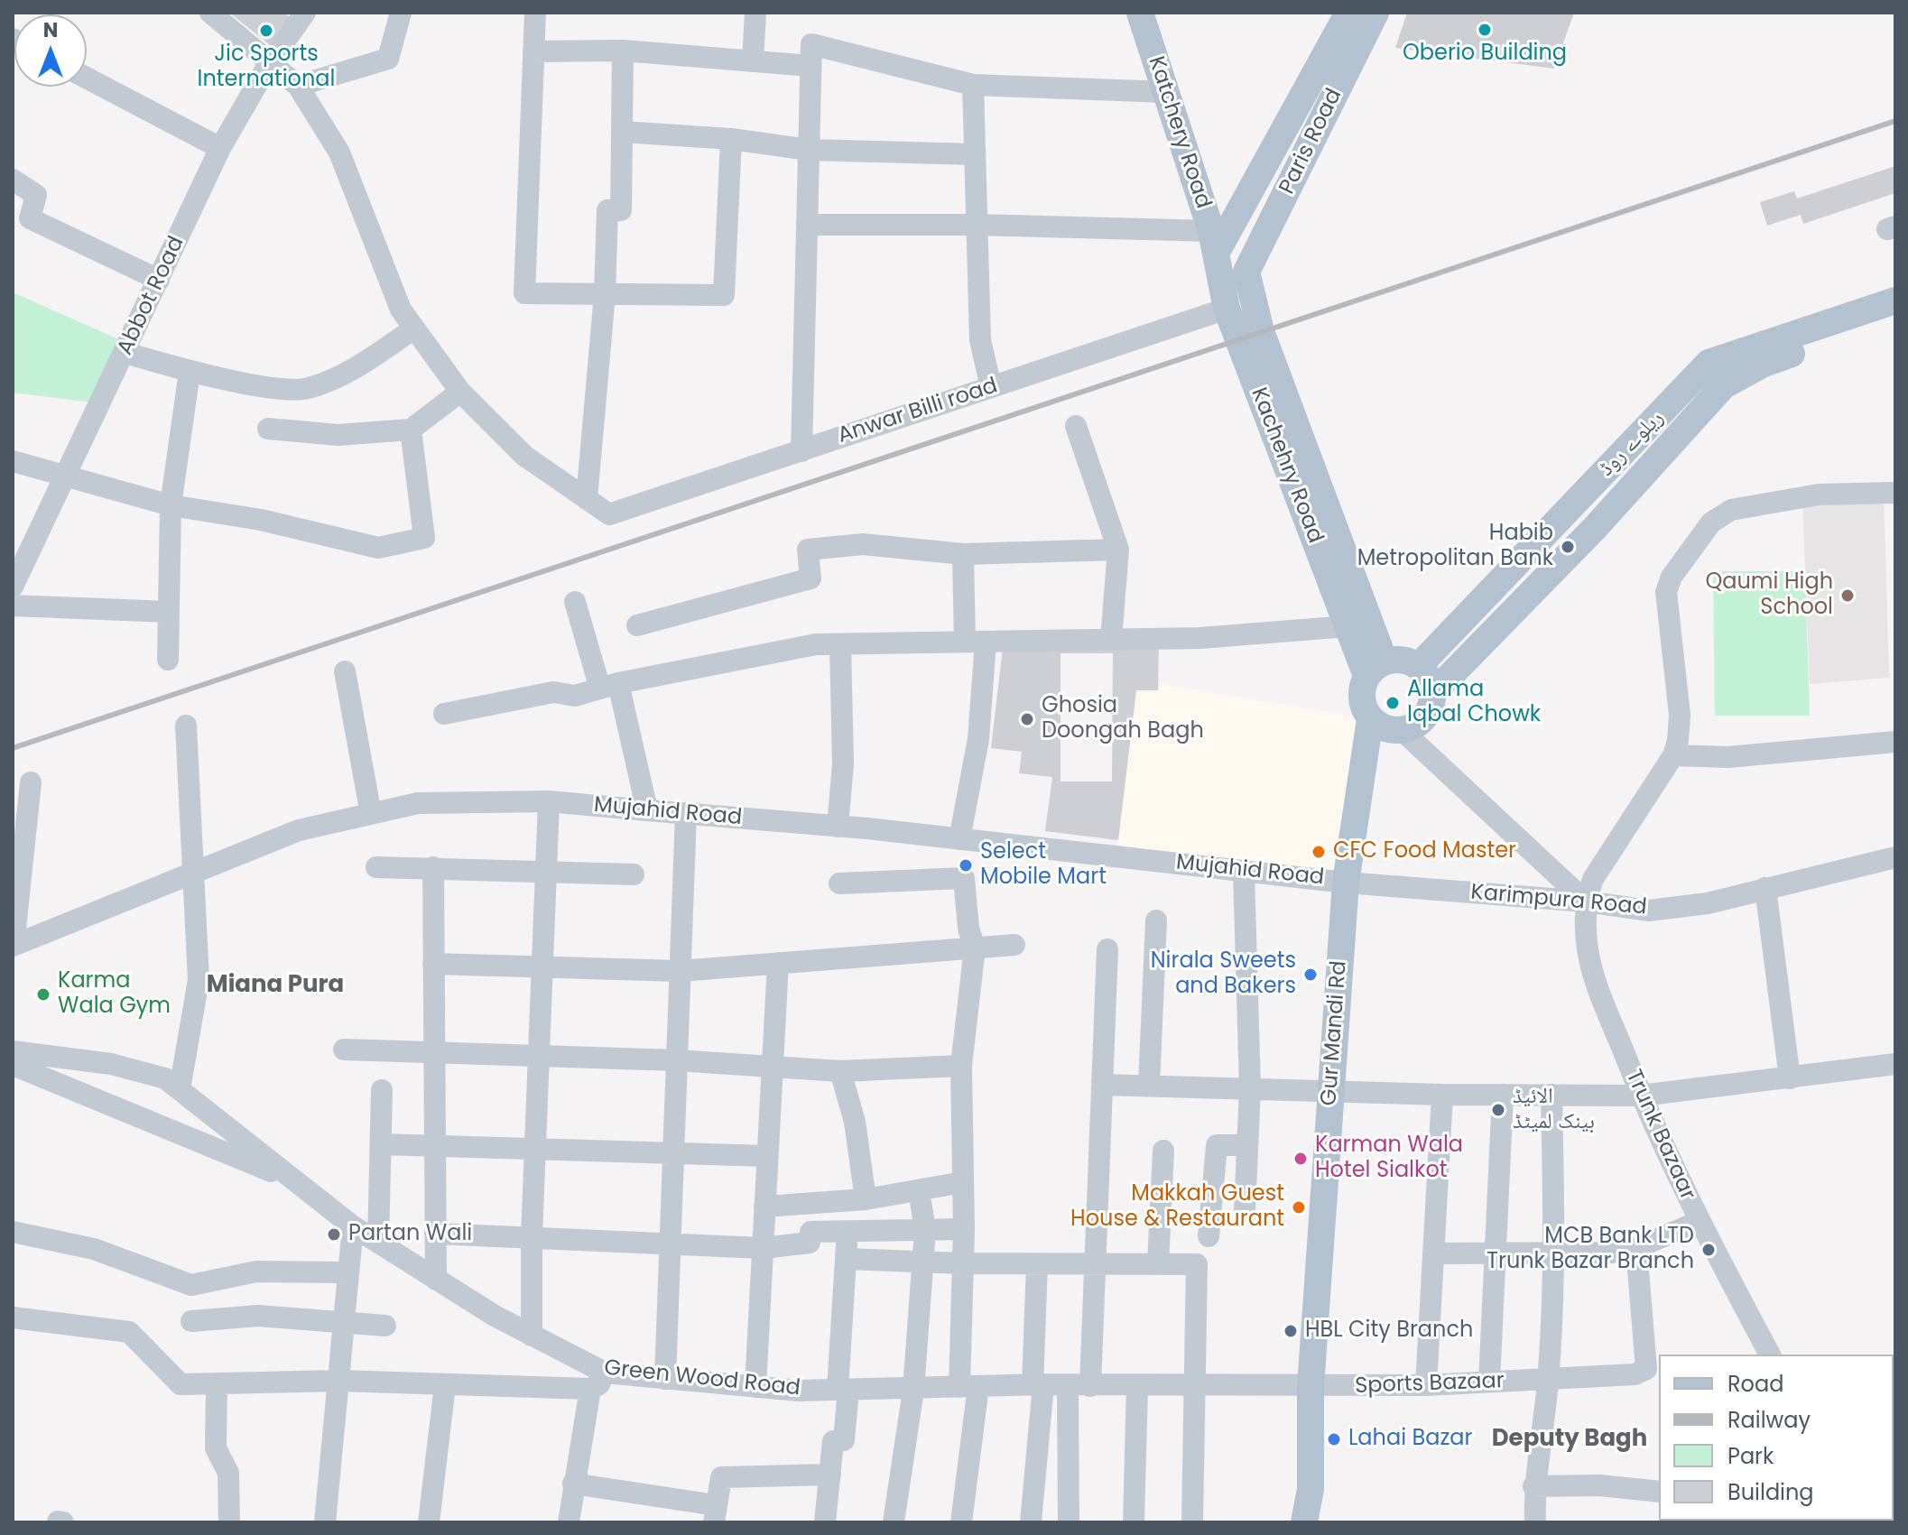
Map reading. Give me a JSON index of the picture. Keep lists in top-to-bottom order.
{
  "streets": {
    "main road": [
      "Katchery Road",
      "Paris Road",
      "ریلوے روڈ",
      "Kachehry Road",
      "Gur Mandi Rd"
    ],
    "street": [
      "Abbot Road",
      "Anwar Billi road",
      "Mujahid Road",
      "Karimpura Road",
      "Trunk Bazaar",
      "Green Wood Road",
      "Sports Bazaar"
    ]
  },
  "crossings": [
    ["Katchery Road", "Paris Road"],
    ["Katchery Road", "Kachehry Road"],
    ["Paris Road", "Kachehry Road"],
    ["Anwar Billi road", "Kachehry Road"],
    ["ریلوے روڈ", "Kachehry Road"],
    ["ریلوے روڈ", "Gur Mandi Rd"],
    ["Kachehry Road", "Gur Mandi Rd"],
    ["Mujahid Road", "Karimpura Road"],
    ["Mujahid Road", "Gur Mandi Rd"],
    ["Karimpura Road", "Gur Mandi Rd"],
    ["Karimpura Road", "Trunk Bazaar"],
    ["Gur Mandi Rd", "Green Wood Road"],
    ["Gur Mandi Rd", "Sports Bazaar"],
    ["Green Wood Road", "Sports Bazaar"]
  ],
  "districts": ["Miana Pura", "Deputy Bagh"],
  "places": [
    "Oberio Building",
    "Jic Sports International",
    "Habib Metropolitan Bank",
    "Qaumi High School",
    "Allama Iqbal Chowk",
    "Ghosia Doongah Bagh",
    "CFC Food Master",
    "Select Mobile Mart",
    "Nirala Sweets and Bakers",
    "Karma Wala Gym",
    "الائیڈ بینک لمیٹڈ",
    "Karman Wala Hotel Sialkot",
    "Makkah Guest House & Restaurant",
    "Partan Wali",
    "MCB Bank LTD Trunk Bazar Branch",
    "HBL City Branch",
    "Lahai Bazar"
  ],
  "legend": [
    "Road",
    "Railway",
    "Park",
    "Building"
  ],
  "north": "top"
}
